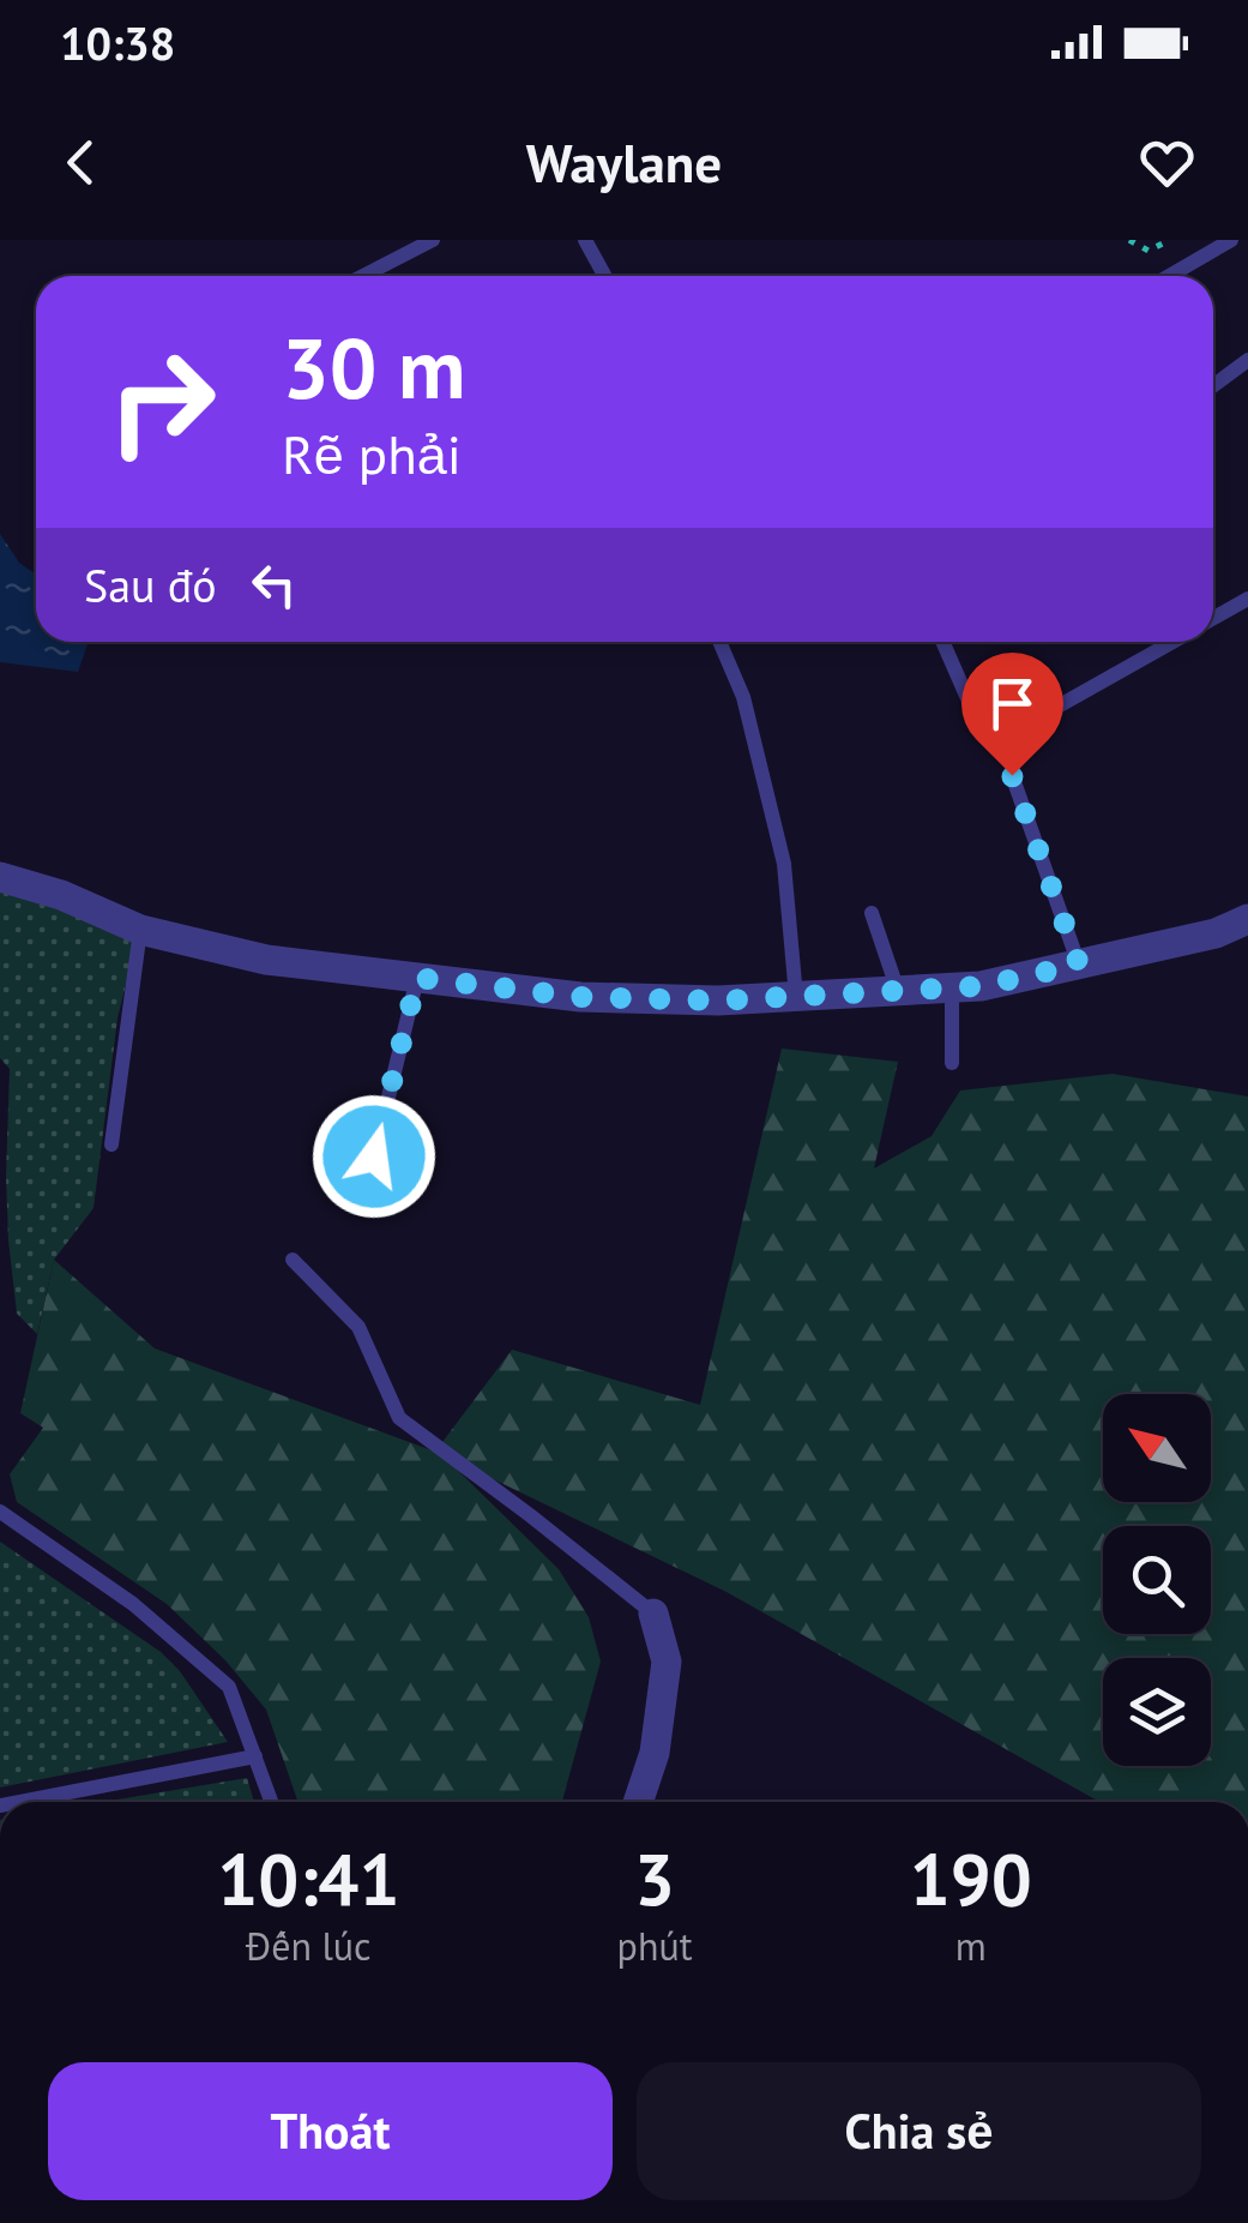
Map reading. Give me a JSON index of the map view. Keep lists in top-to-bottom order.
{
  "north": "top left",
  "page": {
    "status": "10:38",
    "header": "Waylane",
    "turn": ["30 m", "Rẽ phải"],
    "then": "Sau đó",
    "eta": [
      "10:41",
      "Đến lúc",
      "3",
      "phút",
      "190",
      "m"
    ],
    "buttons": ["Thoát", "Chia sẻ"]
  }
}
